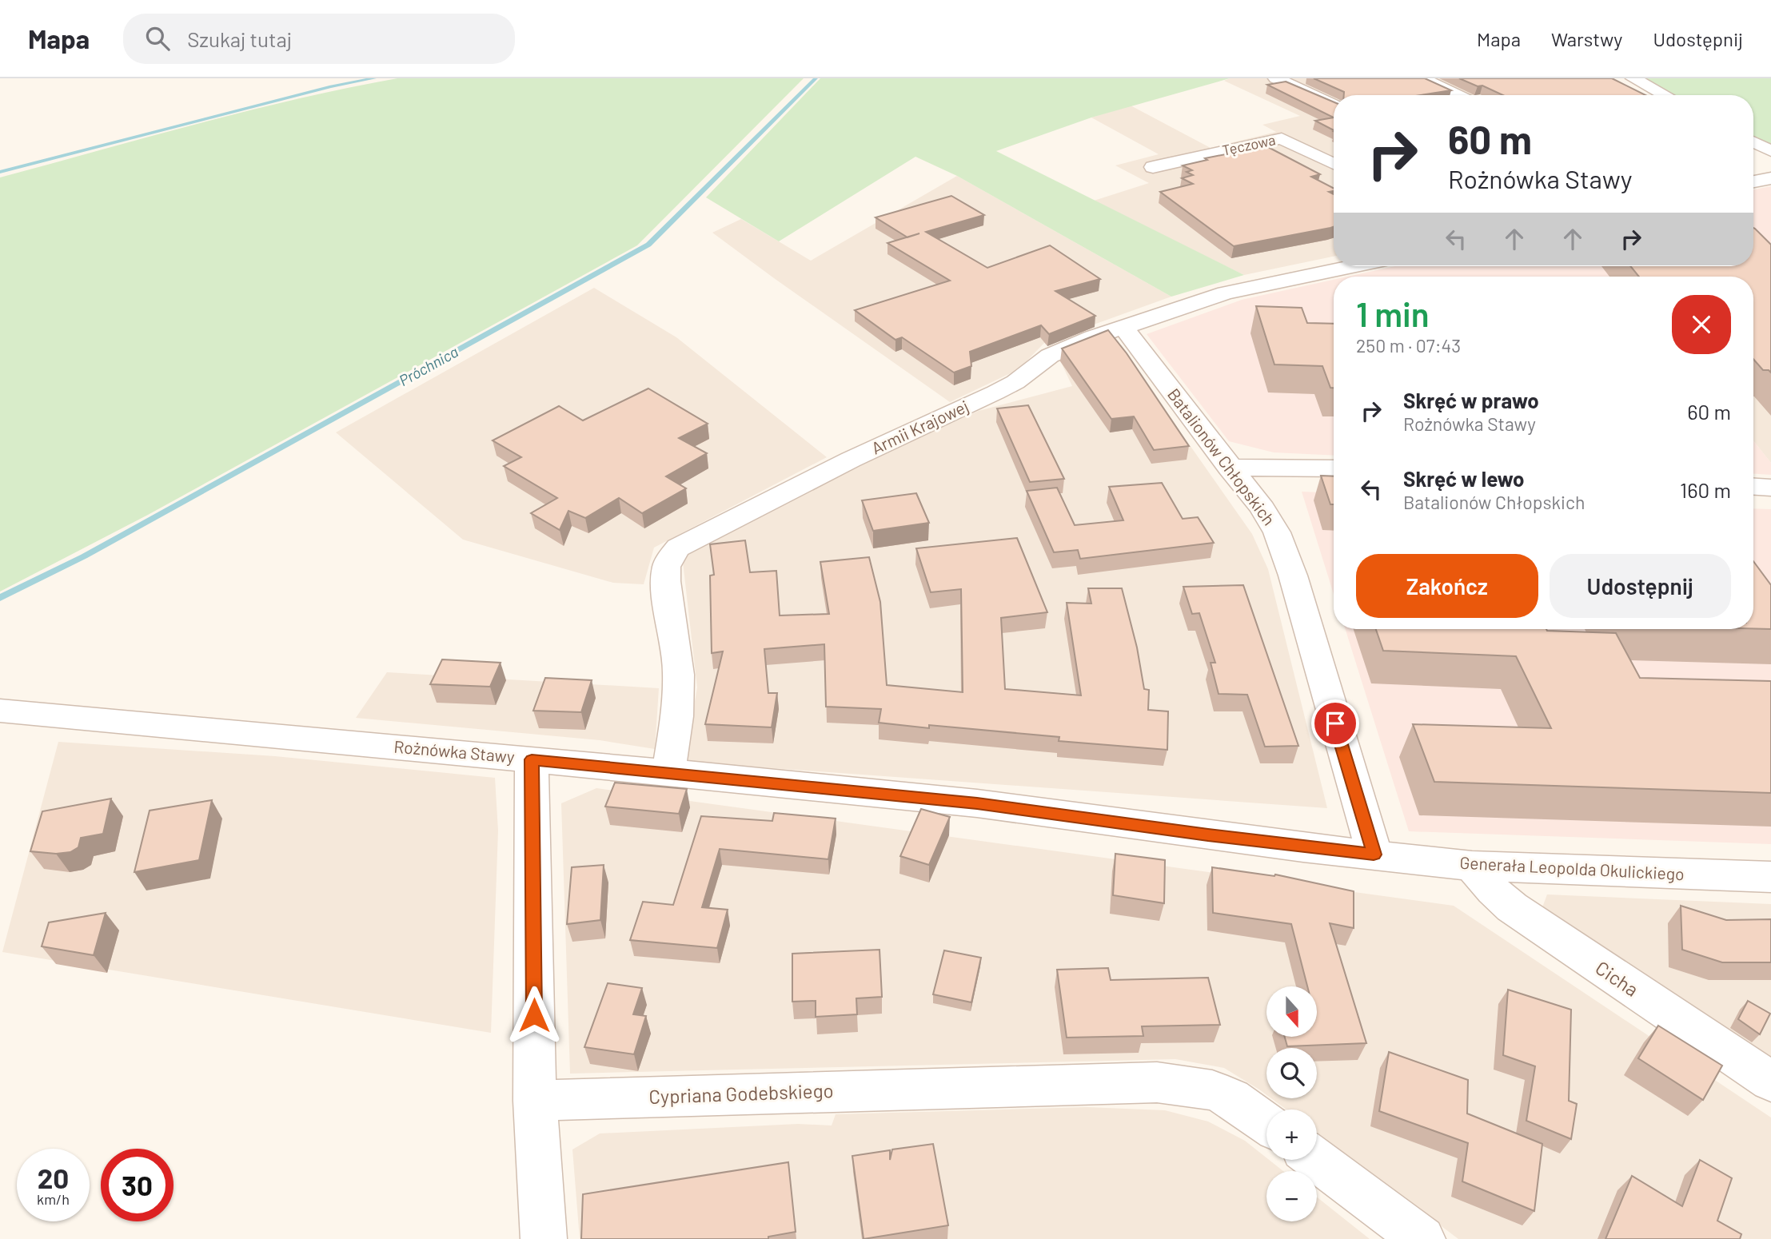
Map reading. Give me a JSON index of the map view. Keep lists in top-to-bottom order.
{
  "streets": {
    "street": [
      "Tęczowa",
      "Armii Krajowej",
      "Batalionów Chłopskich",
      "Rożnówka Stawy",
      "Generała Leopolda Okulickiego",
      "Cicha",
      "Cypriana Godebskiego"
    ]
  },
  "crossings": [
    ["Armii Krajowej", "Batalionów Chłopskich"],
    ["Armii Krajowej", "Rożnówka Stawy"],
    ["Batalionów Chłopskich", "Rożnówka Stawy"],
    ["Batalionów Chłopskich", "Generała Leopolda Okulickiego"],
    ["Rożnówka Stawy", "Generała Leopolda Okulickiego"],
    ["Generała Leopolda Okulickiego", "Cicha"]
  ],
  "water": ["Próchnica"],
  "north": "bottom",
  "page": {
    "header": "Mapa",
    "search": "Szukaj tutaj",
    "nav": ["Mapa", "Warstwy", "Udostępnij"],
    "turn": ["60 m", "Rożnówka Stawy"],
    "heading": ["1 min", "250 m · 07:43"],
    "list": [
      {
        "name": "Skręć w prawo",
        "note": "Rożnówka Stawy",
        "value": "60 m"
      },
      {
        "name": "Skręć w lewo",
        "note": "Batalionów Chłopskich",
        "value": "160 m"
      }
    ],
    "buttons": ["Zakończ", "Udostępnij"],
    "map_buttons": ["+", "−"],
    "speed": "20 km/h",
    "limit": "30"
  }
}
